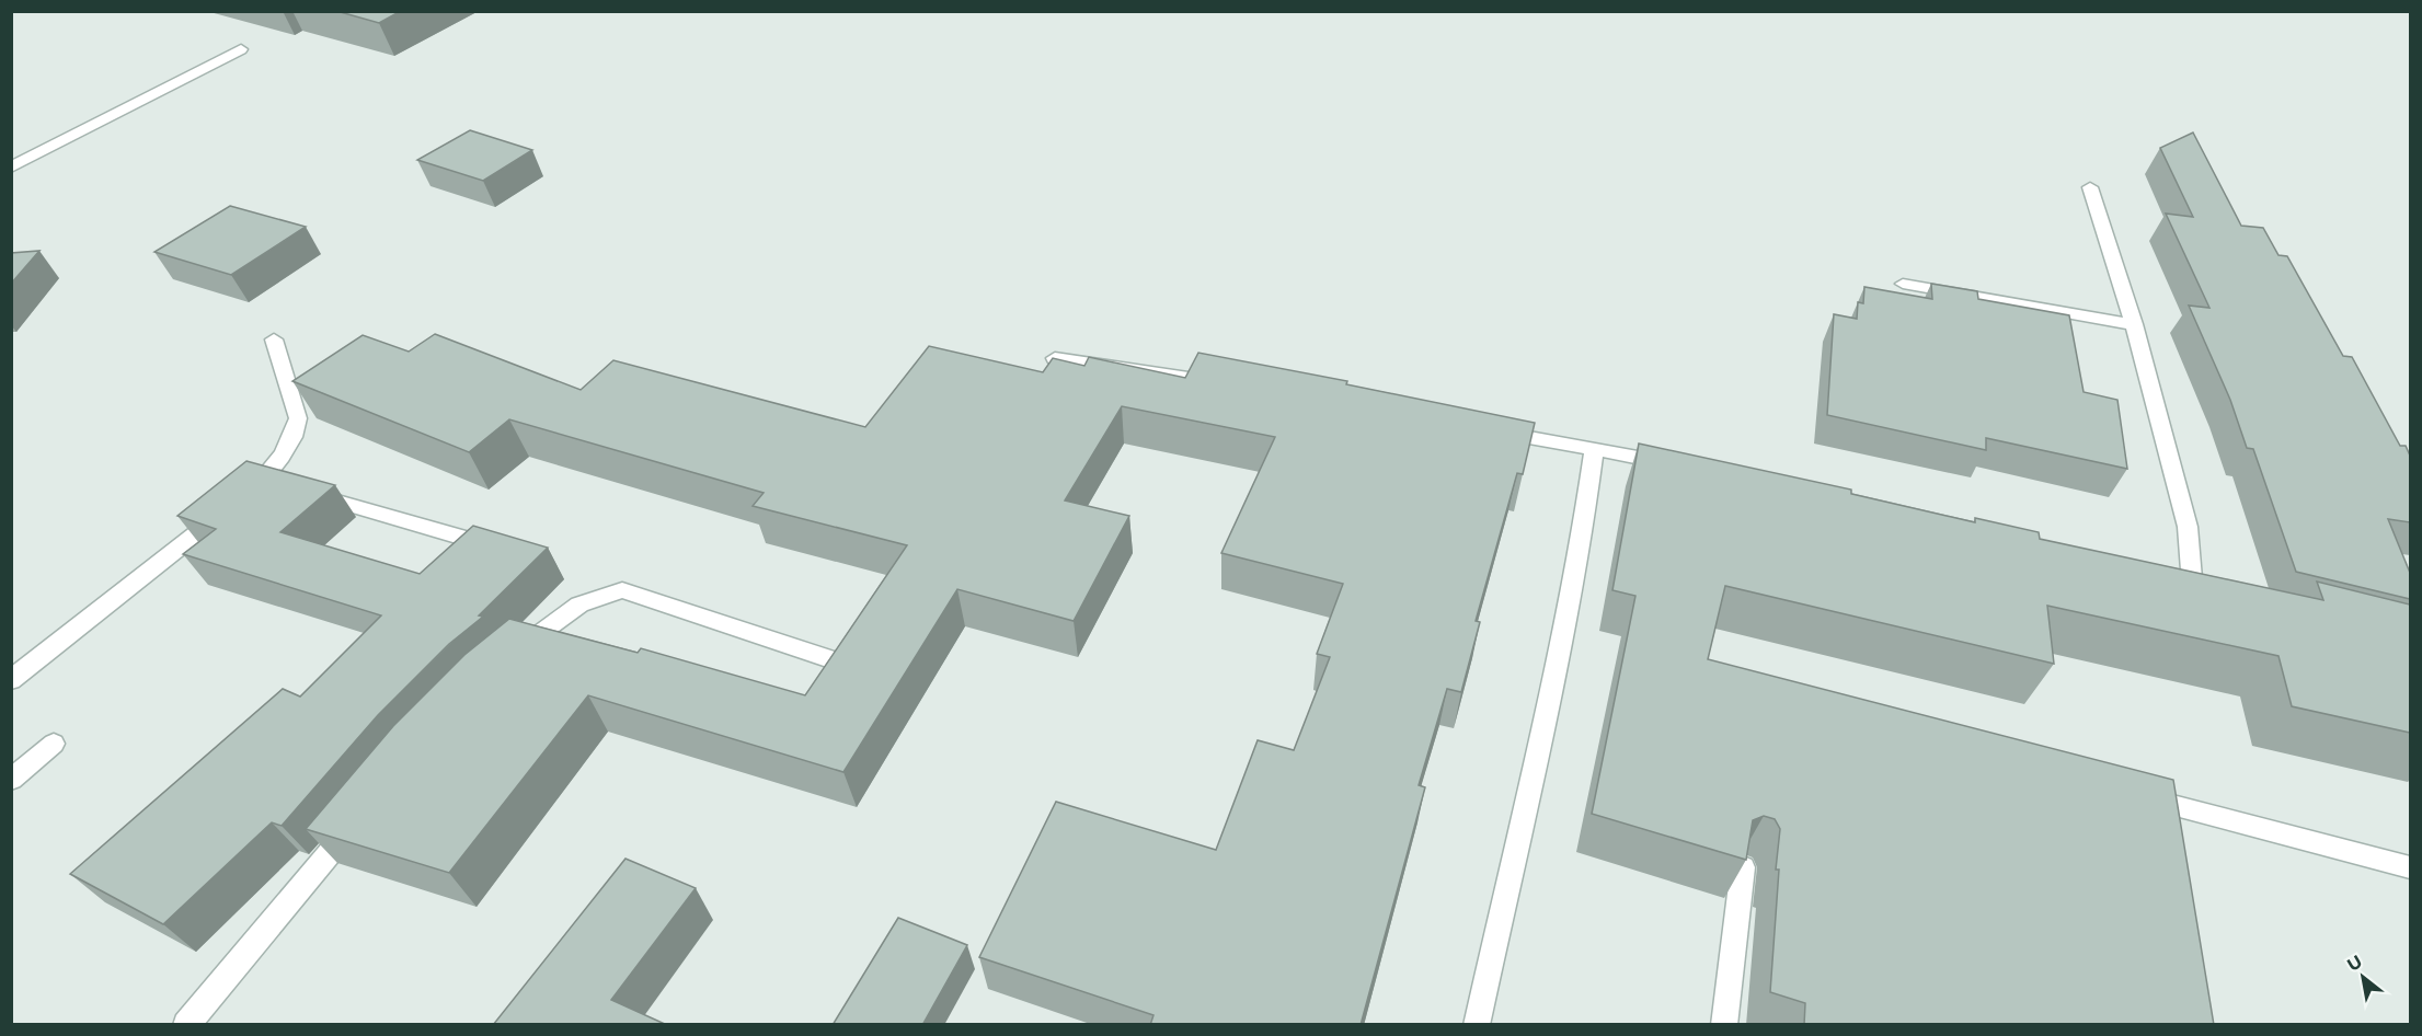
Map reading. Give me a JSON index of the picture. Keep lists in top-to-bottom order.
{
  "north": "top left"
}
